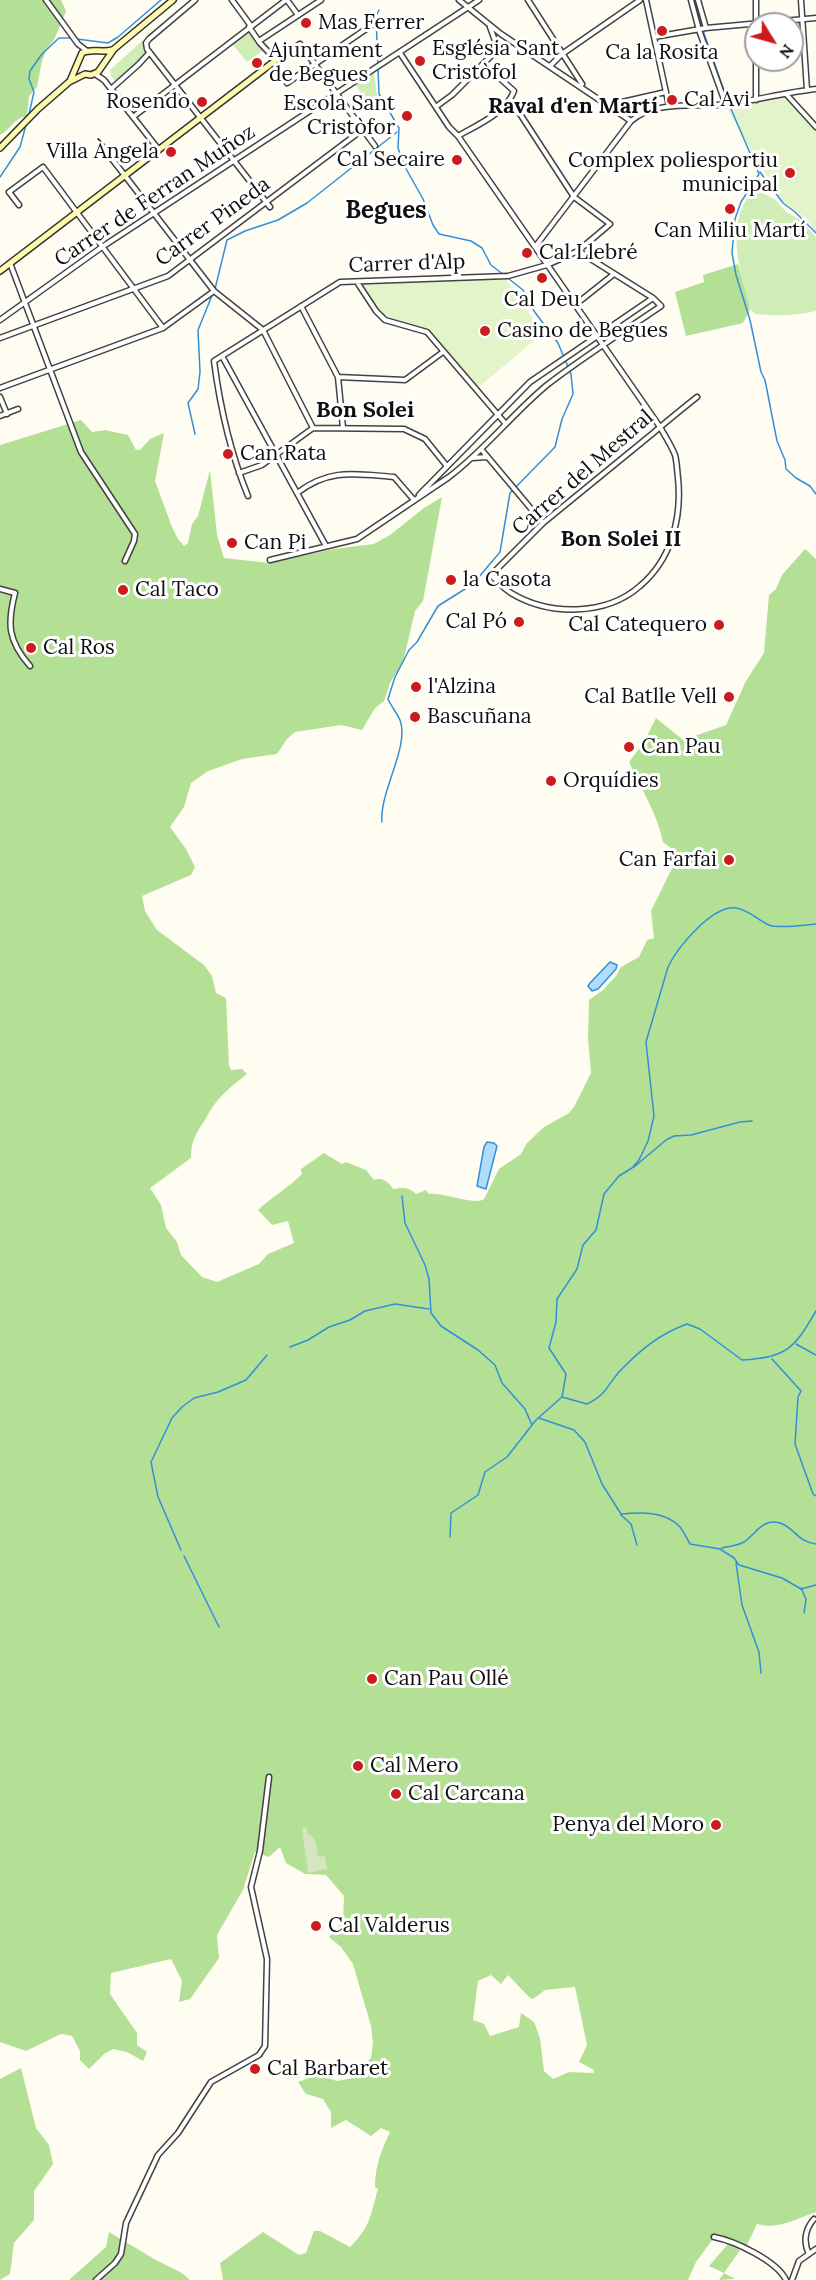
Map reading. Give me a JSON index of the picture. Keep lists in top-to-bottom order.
{
  "streets": {
    "street": [
      "Carrer de Ferran Muñoz",
      "Carrer Pineda",
      "Carrer d'Alp",
      "Carrer del Mestral"
    ]
  },
  "districts": [
    "Raval d'en Martí",
    "Begues",
    "Bon Solei",
    "Bon Solei II"
  ],
  "places": [
    "Mas Ferrer",
    "Ca la Rosita",
    "Església Sant Cristòfol",
    "Ajuntament de Begues",
    "Cal Avi",
    "Rosendo",
    "Escola Sant Cristòfor",
    "Villa Àngela",
    "Cal Secaire",
    "Complex poliesportiu municipal",
    "Can Miliu Martí",
    "Cal Llebré",
    "Cal Deu",
    "Casino de Begues",
    "Can Rata",
    "Can Pi",
    "la Casota",
    "Cal Taco",
    "Cal Pó",
    "Cal Catequero",
    "Cal Ros",
    "l'Alzina",
    "Cal Batlle Vell",
    "Bascuñana",
    "Can Pau",
    "Orquídies",
    "Can Farfai",
    "Can Pau Ollé",
    "Cal Mero",
    "Cal Carcana",
    "Penya del Moro",
    "Cal Valderus",
    "Cal Barbaret"
  ],
  "north": "bottom right"
}
